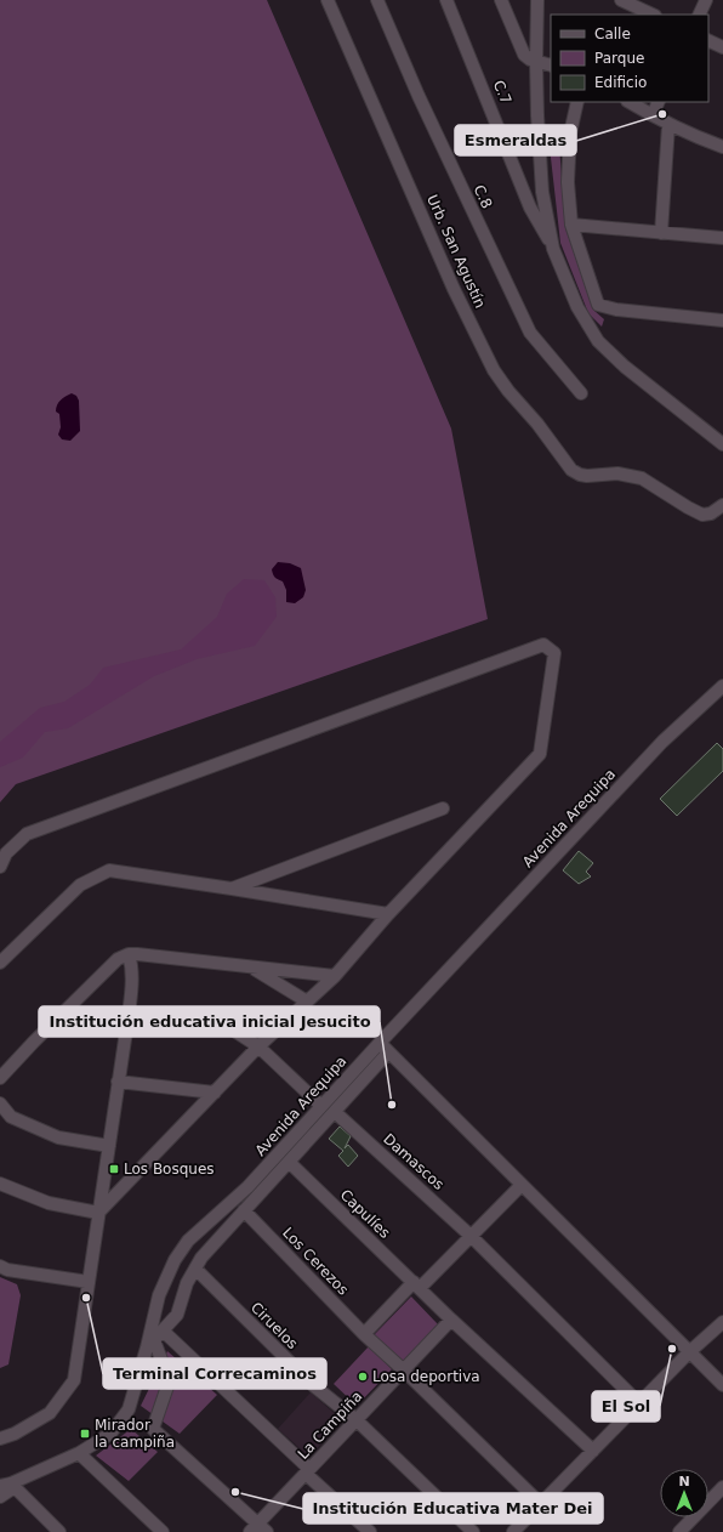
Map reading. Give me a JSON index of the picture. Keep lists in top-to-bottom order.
{
  "streets": {
    "street": [
      "C.7",
      "C.8",
      "Urb. San Agustín",
      "Avenida Arequipa",
      "Damascos",
      "Capulíes",
      "Los Cerezos",
      "Ciruelos",
      "La Campiña"
    ]
  },
  "crossings": [
    ["Capulíes", "La Campiña"],
    ["Los Cerezos", "La Campiña"],
    ["Ciruelos", "La Campiña"]
  ],
  "places": {
    "other": [
      "Esmeraldas",
      "Institución educativa inicial Jesucito",
      "Terminal Correcaminos",
      "El Sol",
      "Losa deportiva",
      "Institución Educativa Mater Dei"
    ],
    "transit": ["Los Bosques", "Mirador la campiña"]
  },
  "legend": ["Calle", "Parque", "Edificio"],
  "north": "top"
}
